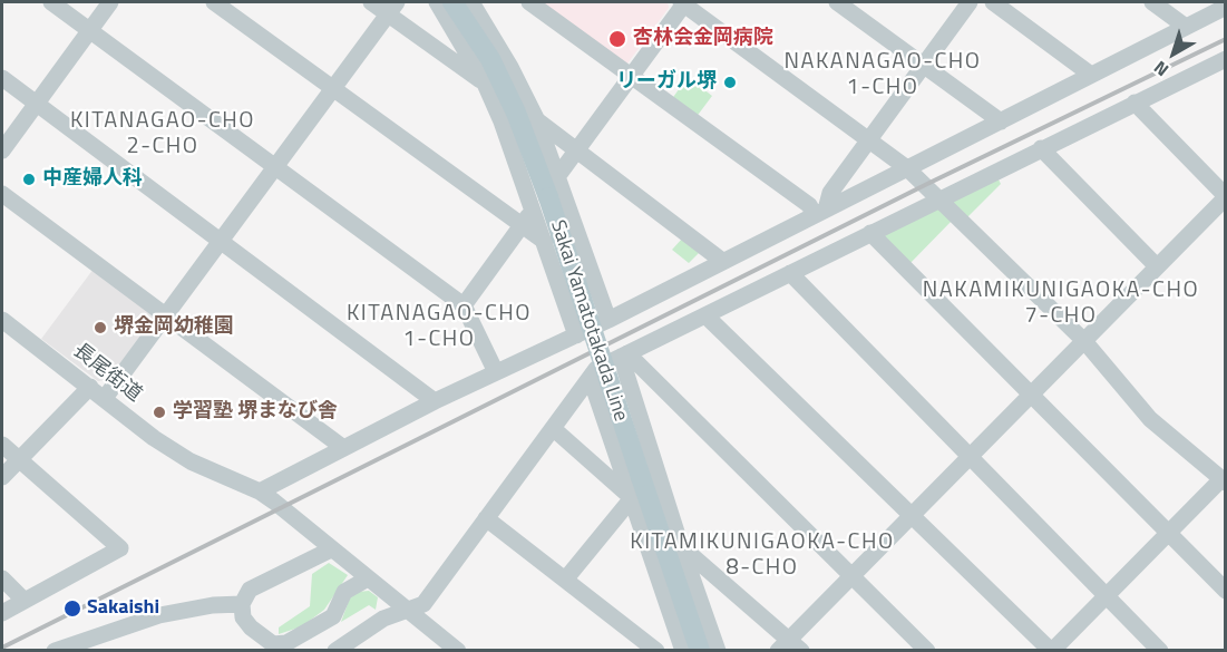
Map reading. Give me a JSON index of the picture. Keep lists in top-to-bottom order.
{
  "streets": {
    "main road": ["Sakai Yamatotakada Line"],
    "street": ["長尾街道"]
  },
  "districts": [
    "NAKANAGAO-CHO 1-CHO",
    "KITANAGAO-CHO 2-CHO",
    "NAKAMIKUNIGAOKA-CHO 7-CHO",
    "KITANAGAO-CHO 1-CHO",
    "KITAMIKUNIGAOKA-CHO 8-CHO"
  ],
  "places": [
    "杏林会金岡病院",
    "リーガル堺",
    "中産婦人科",
    "堺金岡幼稚園",
    "学習塾 堺まなび舎",
    "Sakaishi"
  ],
  "north": "bottom left"
}
